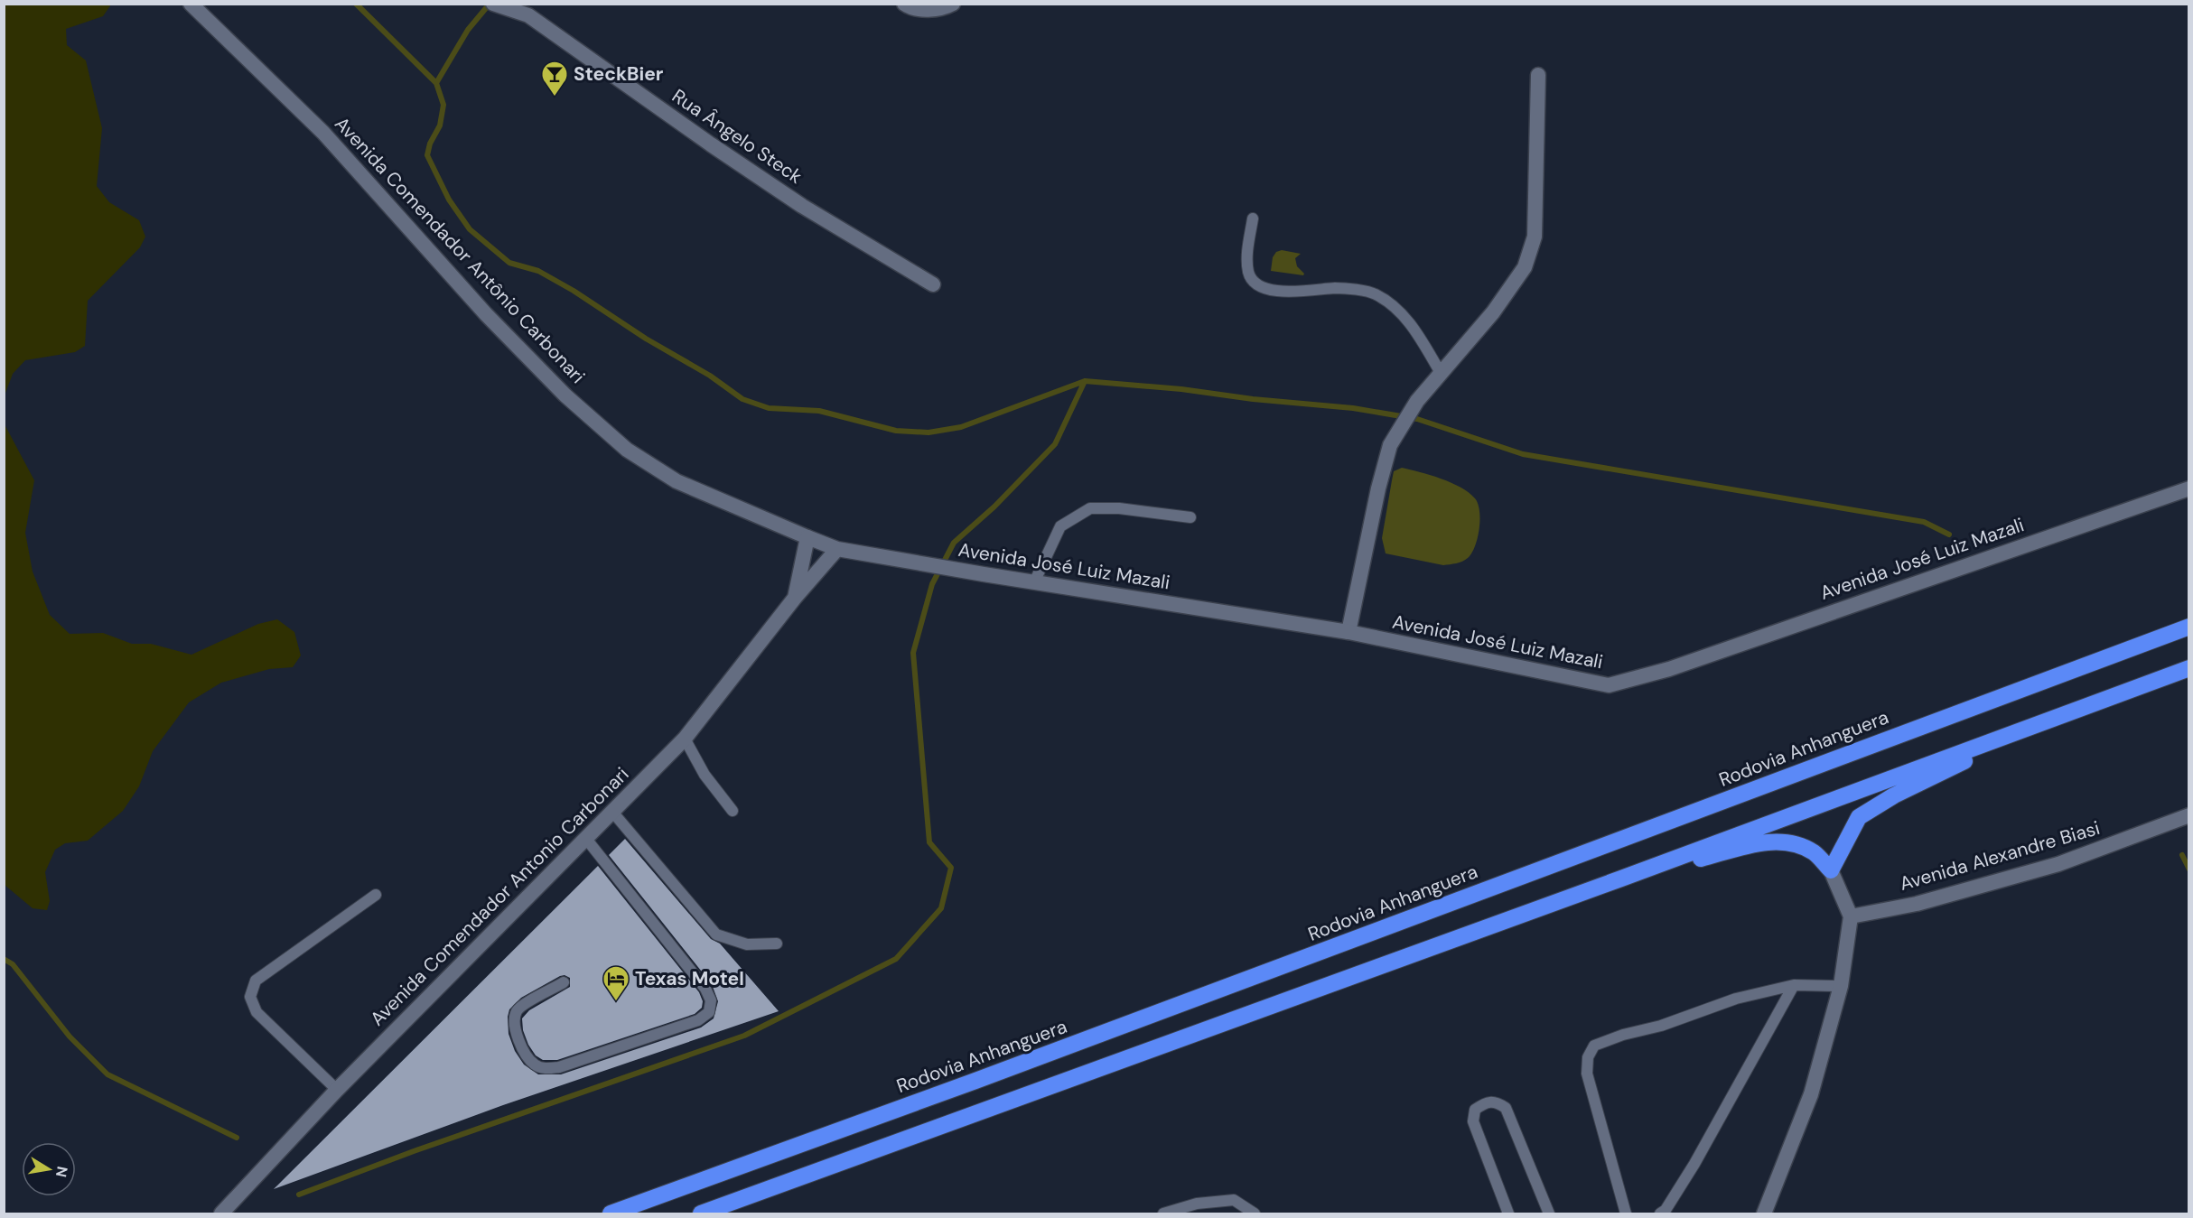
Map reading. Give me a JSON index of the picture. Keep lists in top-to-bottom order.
{
  "streets": {
    "highway": ["Rodovia Anhanguera"],
    "main road": [
      "Rua Ângelo Steck",
      "Avenida Comendador Antônio Carbonari",
      "Avenida José Luiz Mazali",
      "Avenida Alexandre Biasi",
      "Avenida Comendador Antonio Carbonari"
    ]
  },
  "crossings": [
    ["Avenida Comendador Antônio Carbonari", "Avenida José Luiz Mazali"],
    ["Avenida Comendador Antônio Carbonari", "Avenida Comendador Antonio Carbonari"],
    ["Avenida José Luiz Mazali", "Avenida Comendador Antonio Carbonari"]
  ],
  "places": {
    "bar": ["SteckBier"],
    "hotel": ["Texas Motel"]
  },
  "north": "right"
}
